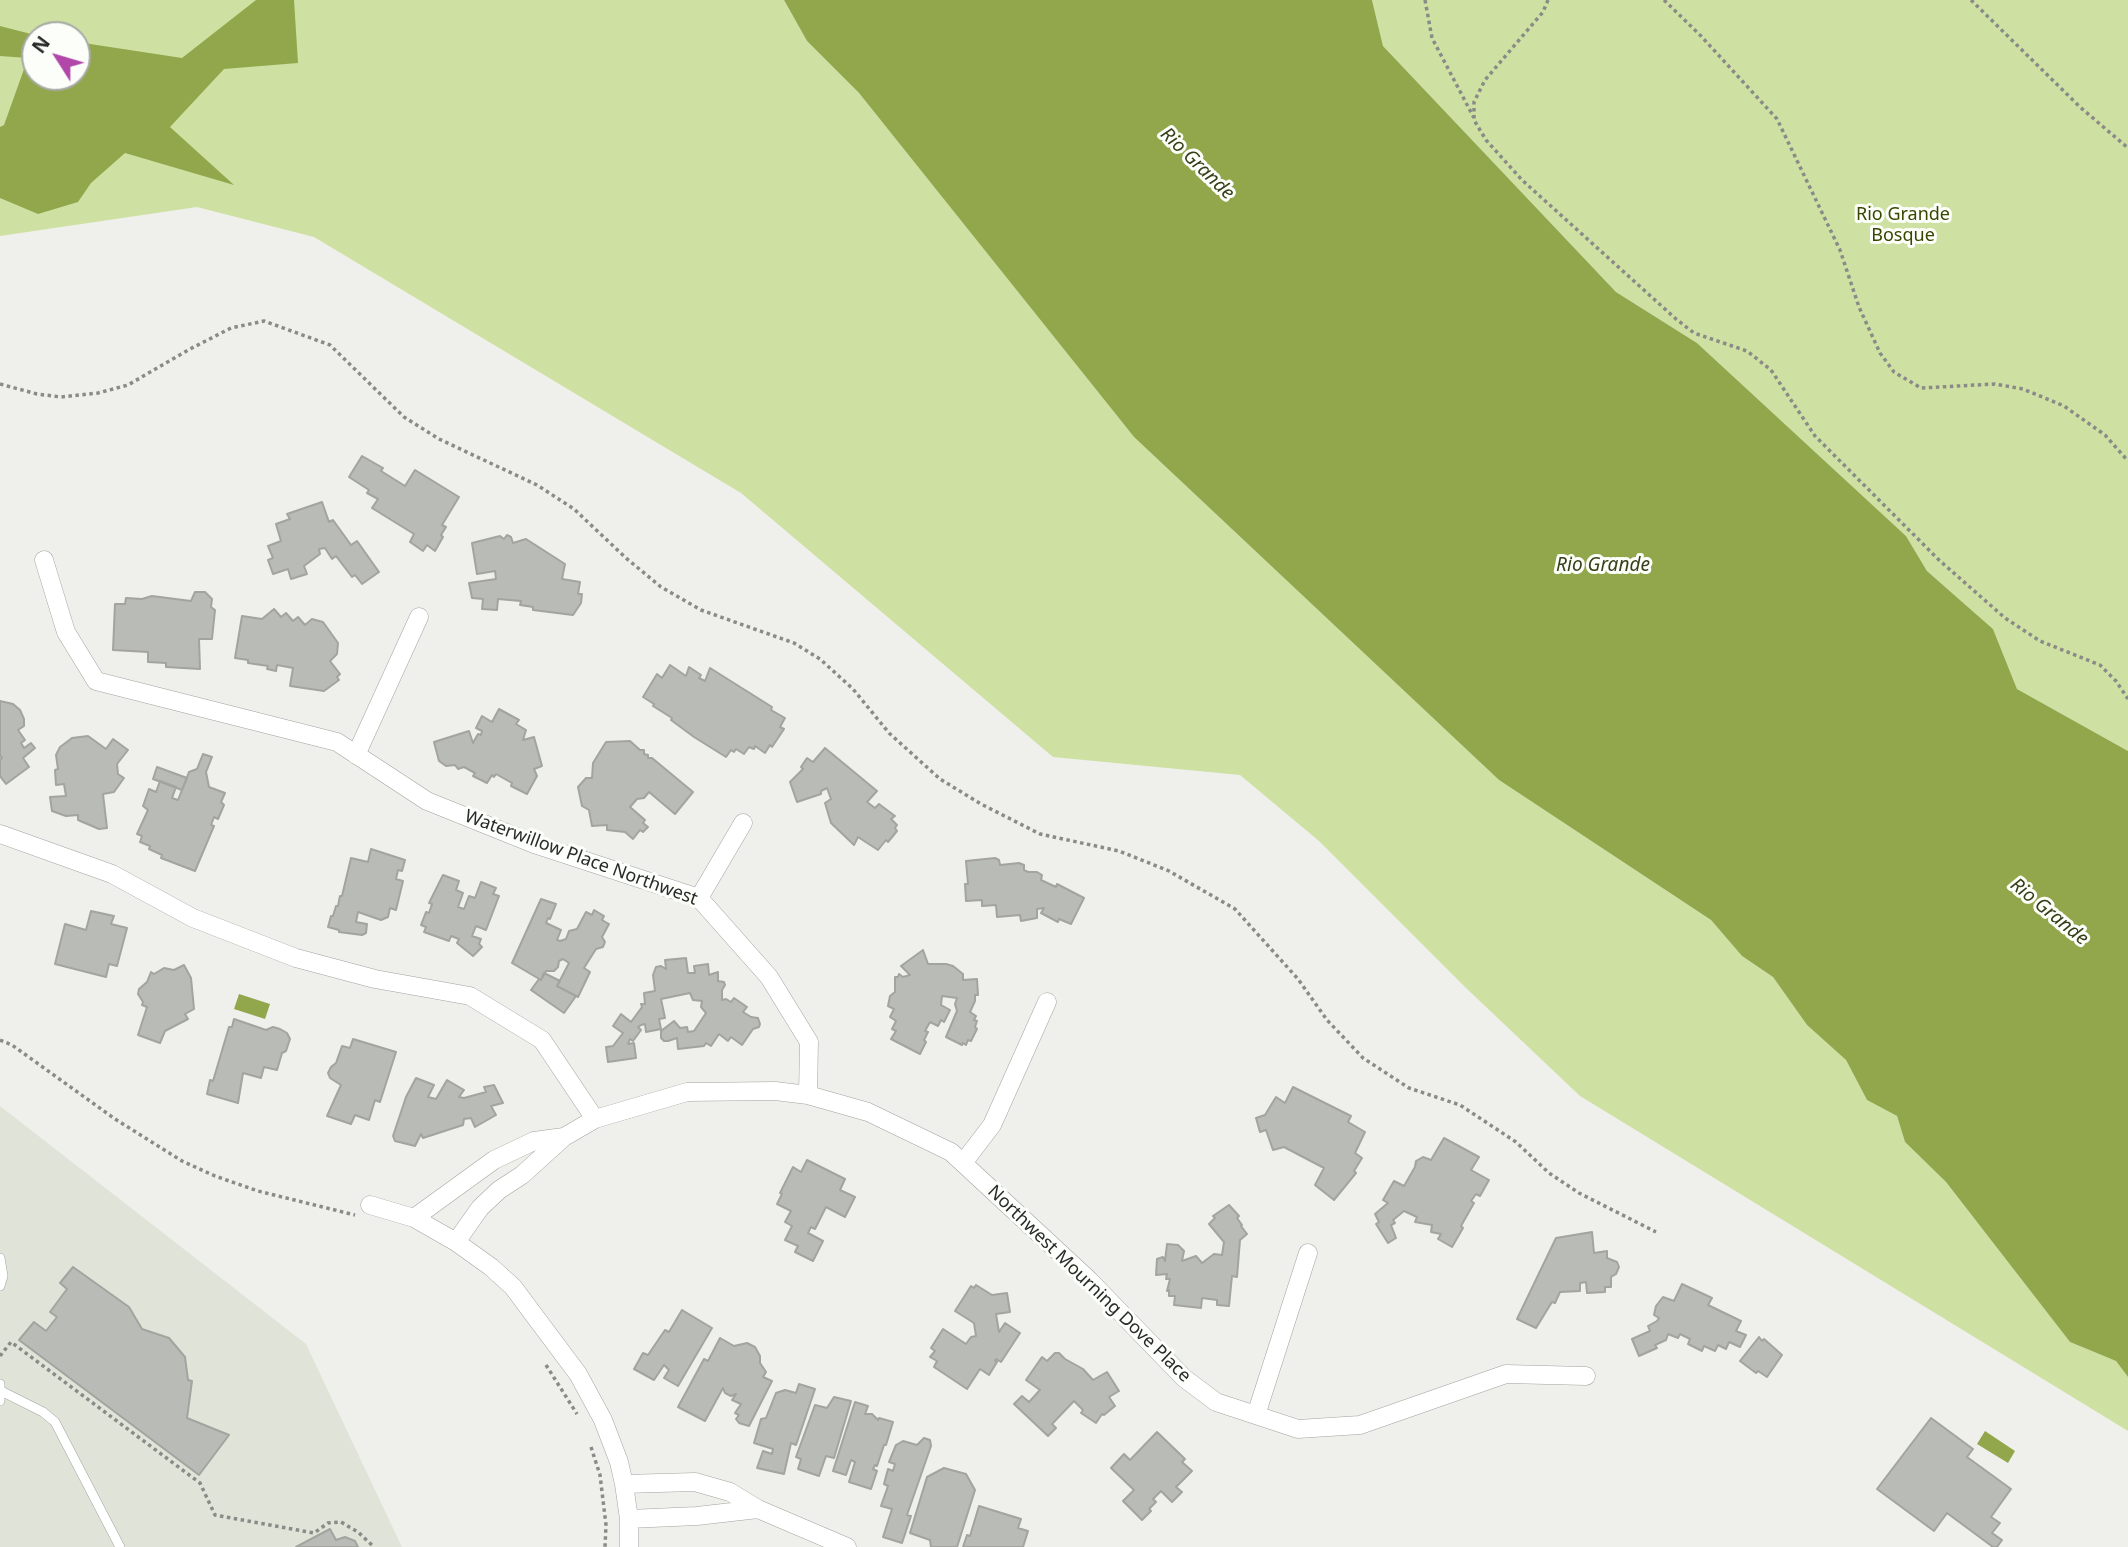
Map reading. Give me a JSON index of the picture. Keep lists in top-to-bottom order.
{
  "streets": {
    "street": ["Waterwillow Place Northwest", "Northwest Mourning Dove Place"]
  },
  "crossings": [
    ["Waterwillow Place Northwest", "Northwest Mourning Dove Place"]
  ],
  "water": ["Rio Grande"],
  "parks": ["Rio Grande Bosque"],
  "north": "top left"
}
